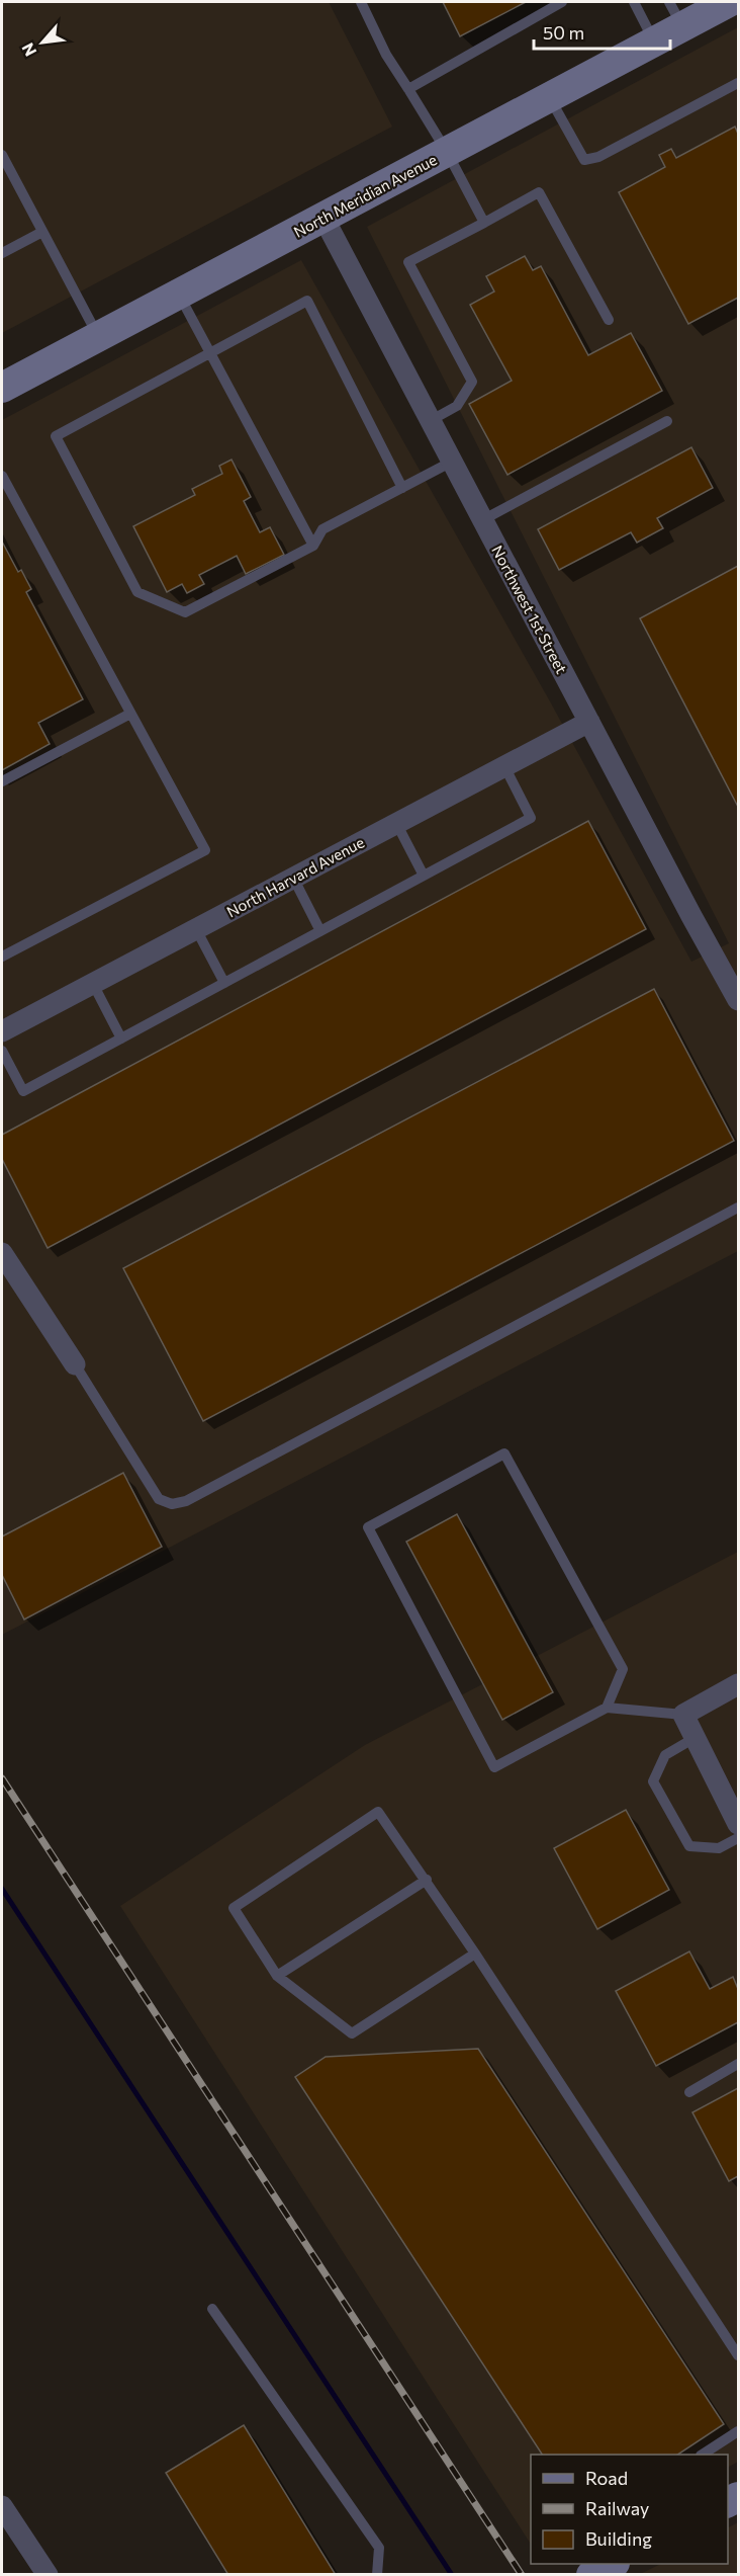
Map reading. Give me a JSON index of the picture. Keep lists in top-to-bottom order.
{
  "streets": {
    "main road": ["North Meridian Avenue"],
    "street": ["Northwest 1st Street", "North Harvard Avenue"]
  },
  "crossings": [
    ["North Meridian Avenue", "Northwest 1st Street"],
    ["Northwest 1st Street", "North Harvard Avenue"]
  ],
  "legend": ["Road", "Railway", "Building"],
  "scale_bar": "50 m",
  "north": "bottom left"
}
